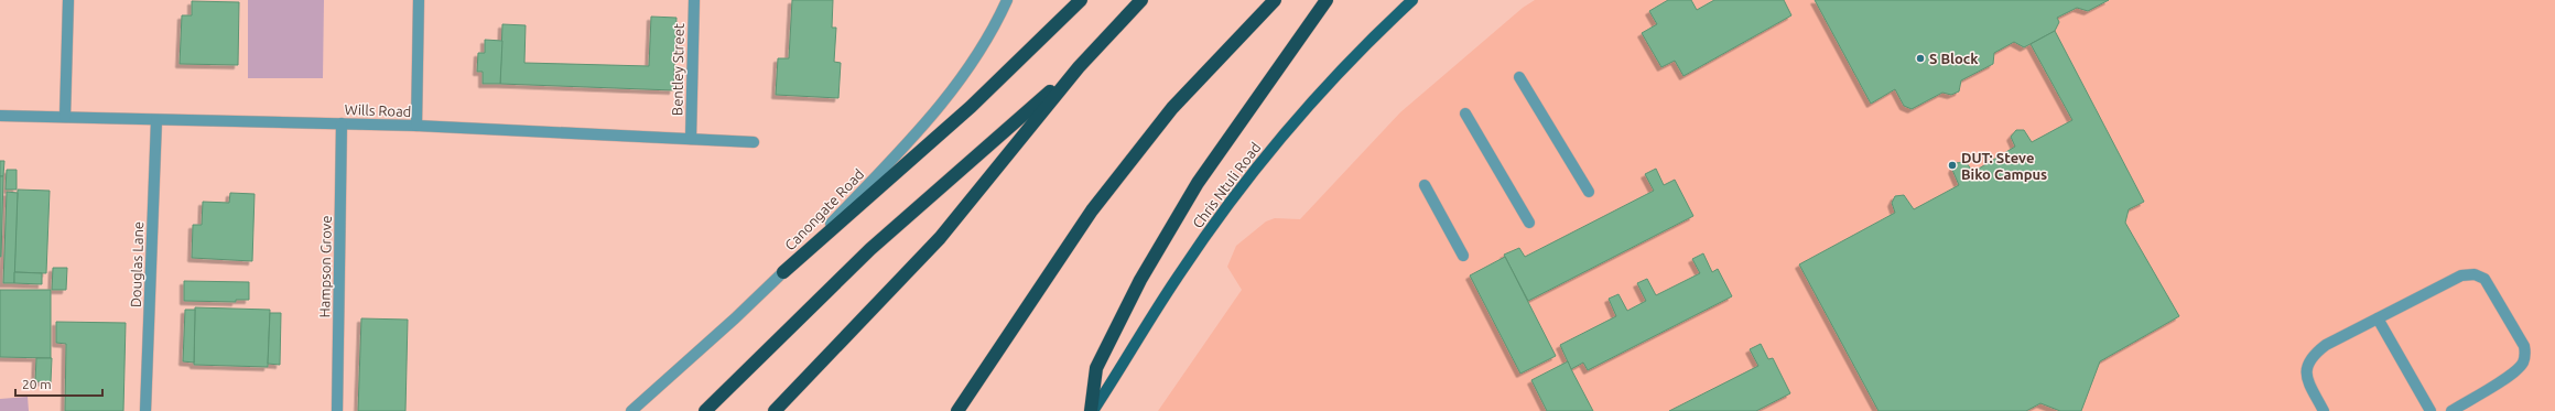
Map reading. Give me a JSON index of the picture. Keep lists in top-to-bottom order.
{
  "streets": {
    "main road": ["Chris Ntuli Road"],
    "street": [
      "Bentley Street",
      "Wills Road",
      "Canongate Road",
      "Douglas Lane",
      "Hampson Grove"
    ]
  },
  "crossings": [
    ["Bentley Street", "Wills Road"],
    ["Wills Road", "Douglas Lane"],
    ["Wills Road", "Hampson Grove"]
  ],
  "places": ["S Block", "DUT: Steve Biko Campus"],
  "scale_bar": "20 m"
}
